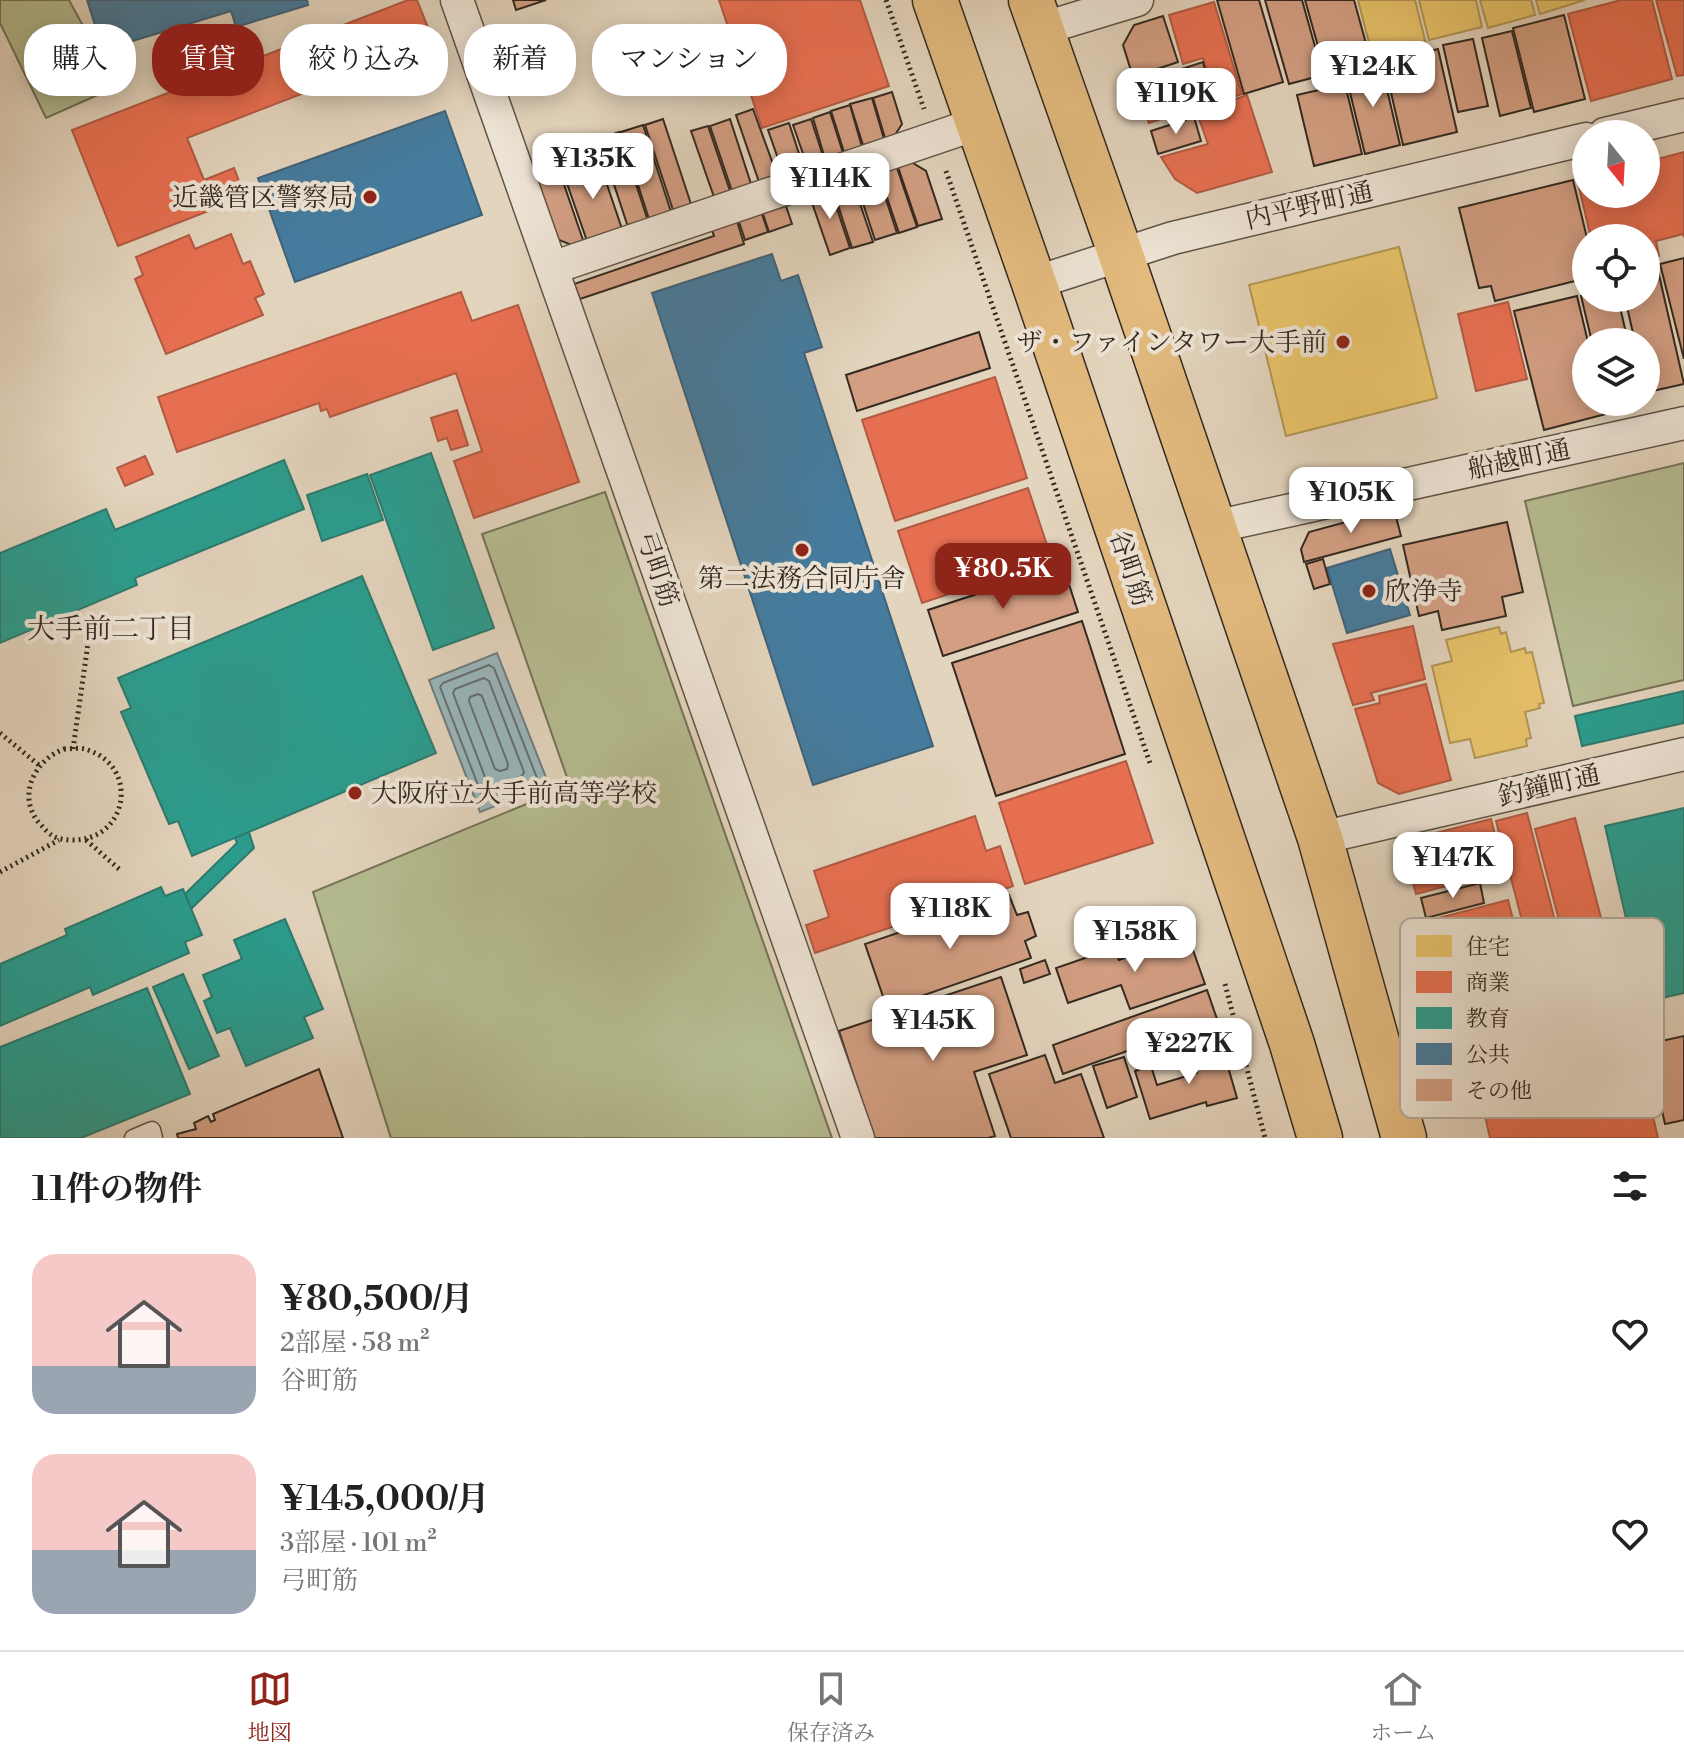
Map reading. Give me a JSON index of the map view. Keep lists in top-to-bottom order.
{
  "streets": {
    "main road": ["谷町筋"],
    "street": [
      "内平野町通",
      "船越町通",
      "弓町筋",
      "釣鐘町通"
    ]
  },
  "crossings": [
    ["内平野町通", "谷町筋"]
  ],
  "districts": ["大手前二丁目"],
  "places": [
    "近畿管区警察局",
    "ザ・ファインタワー大手前",
    "第二法務合同庁舎",
    "欣浄寺",
    "大阪府立大手前高等学校"
  ],
  "legend": [
    "住宅",
    "商業",
    "教育",
    "公共",
    "その他"
  ],
  "north": "bottom",
  "page": {
    "chip": [
      "購入",
      "賃貸",
      "絞り込み",
      "新着",
      "マンション"
    ],
    "price": [
      "¥124K",
      "¥119K",
      "¥135K",
      "¥114K",
      "¥105K",
      "¥80.5K",
      "¥147K",
      "¥118K",
      "¥158K",
      "¥145K",
      "¥227K"
    ],
    "heading": "11件の物件",
    "list": [
      {
        "name": "¥80,500/月",
        "note": "2部屋 · 58 m² · 谷町筋"
      },
      {
        "name": "¥145,000/月",
        "note": "3部屋 · 101 m² · 弓町筋"
      }
    ],
    "tabs": ["地図", "保存済み", "ホーム"]
  }
}
